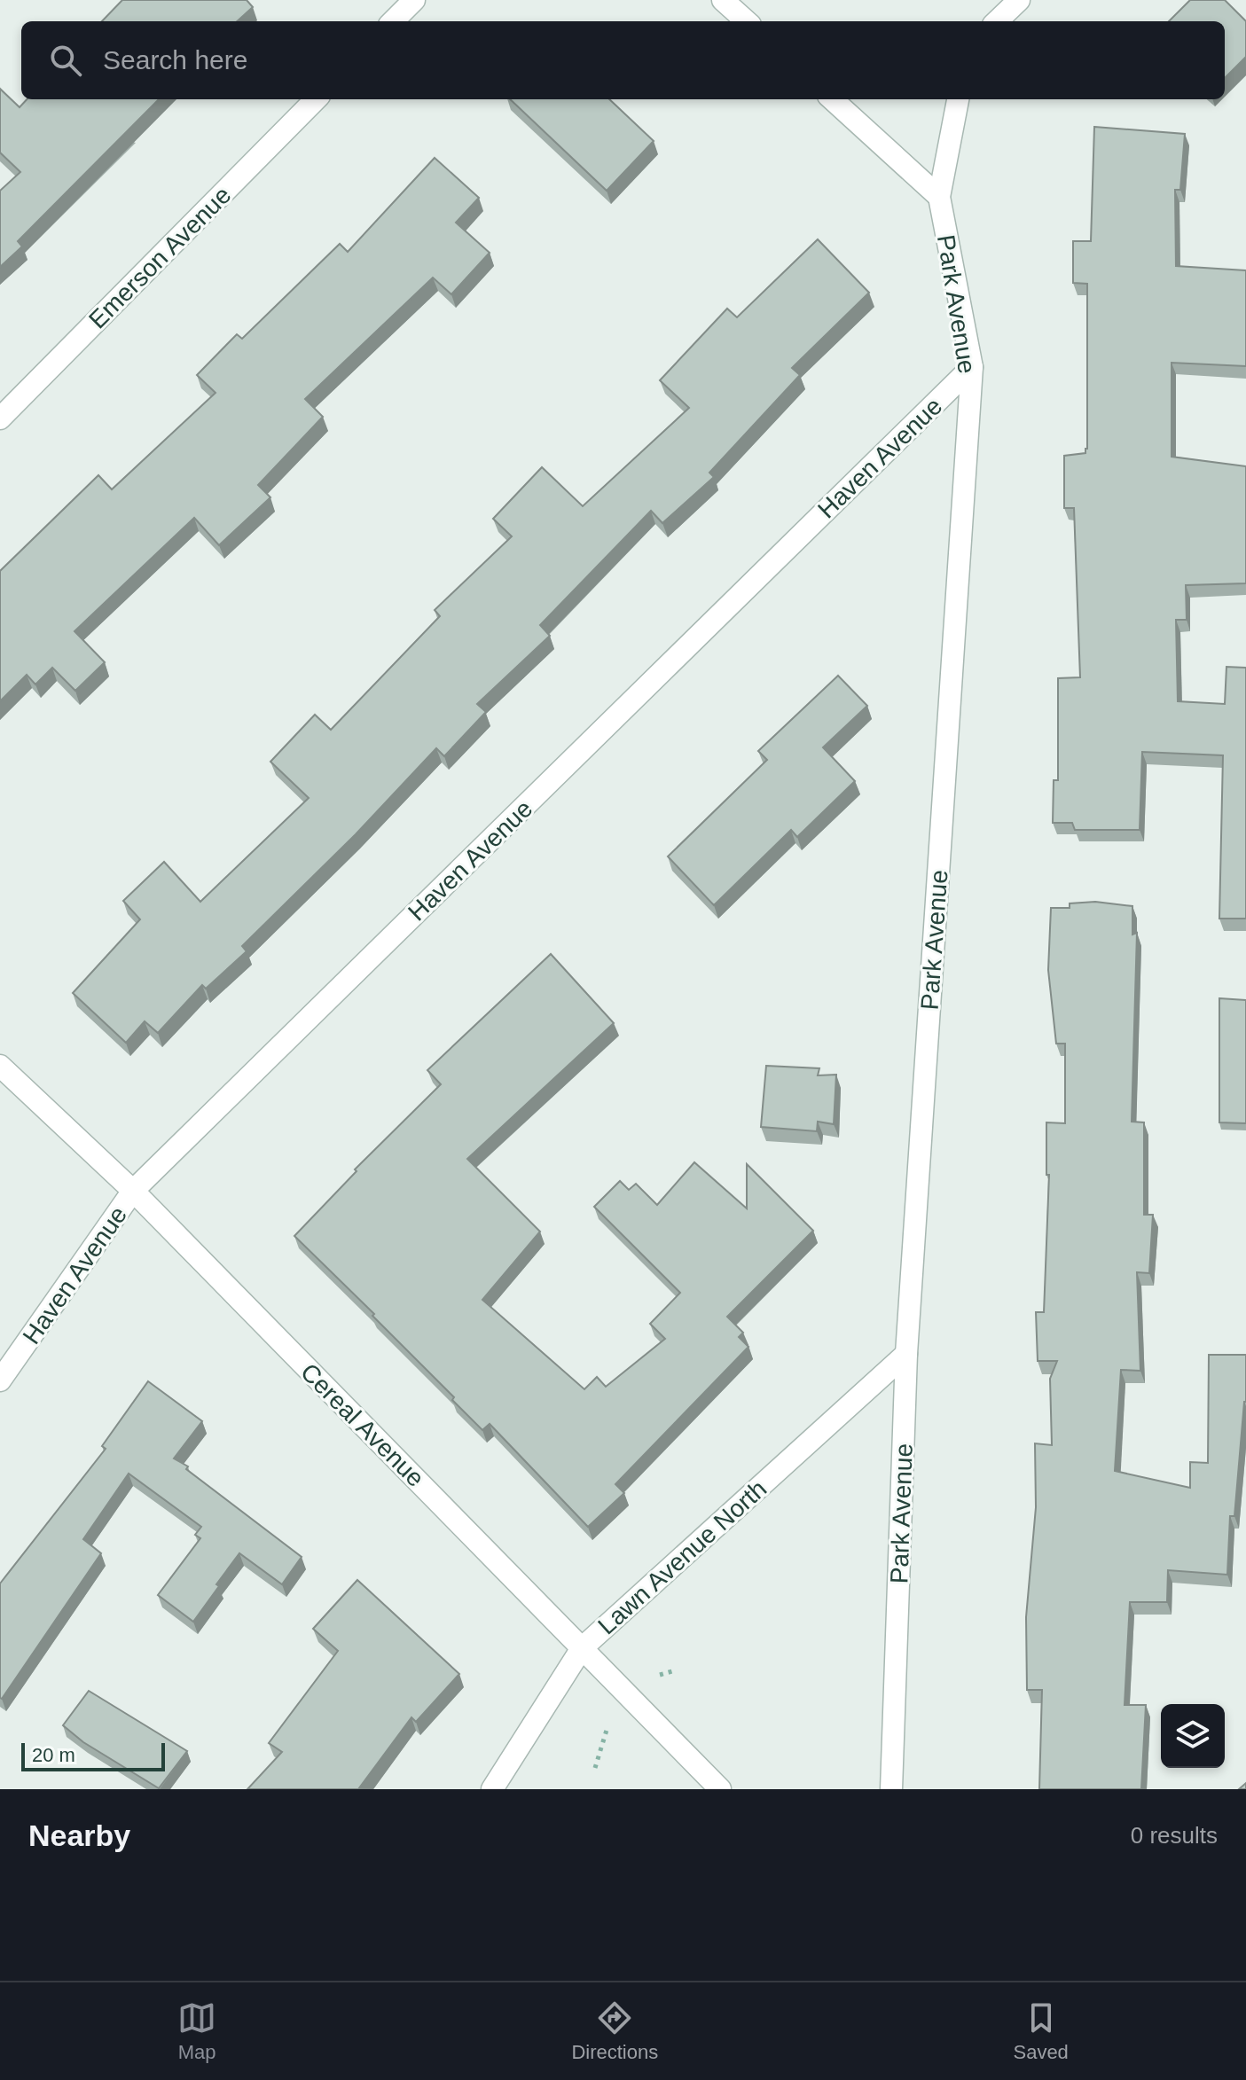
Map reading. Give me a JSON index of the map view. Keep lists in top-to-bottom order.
{
  "streets": {
    "street": [
      "Emerson Avenue",
      "Park Avenue",
      "Haven Avenue",
      "Cereal Avenue",
      "Lawn Avenue North"
    ]
  },
  "crossings": [
    ["Park Avenue", "Haven Avenue"],
    ["Park Avenue", "Lawn Avenue North"],
    ["Haven Avenue", "Cereal Avenue"],
    ["Cereal Avenue", "Lawn Avenue North"]
  ],
  "scale_bar": "20 m",
  "page": {
    "search": "Search here",
    "scale": "20 m",
    "heading": ["Nearby", "0 results"],
    "nav": ["Map", "Directions", "Saved"]
  }
}
